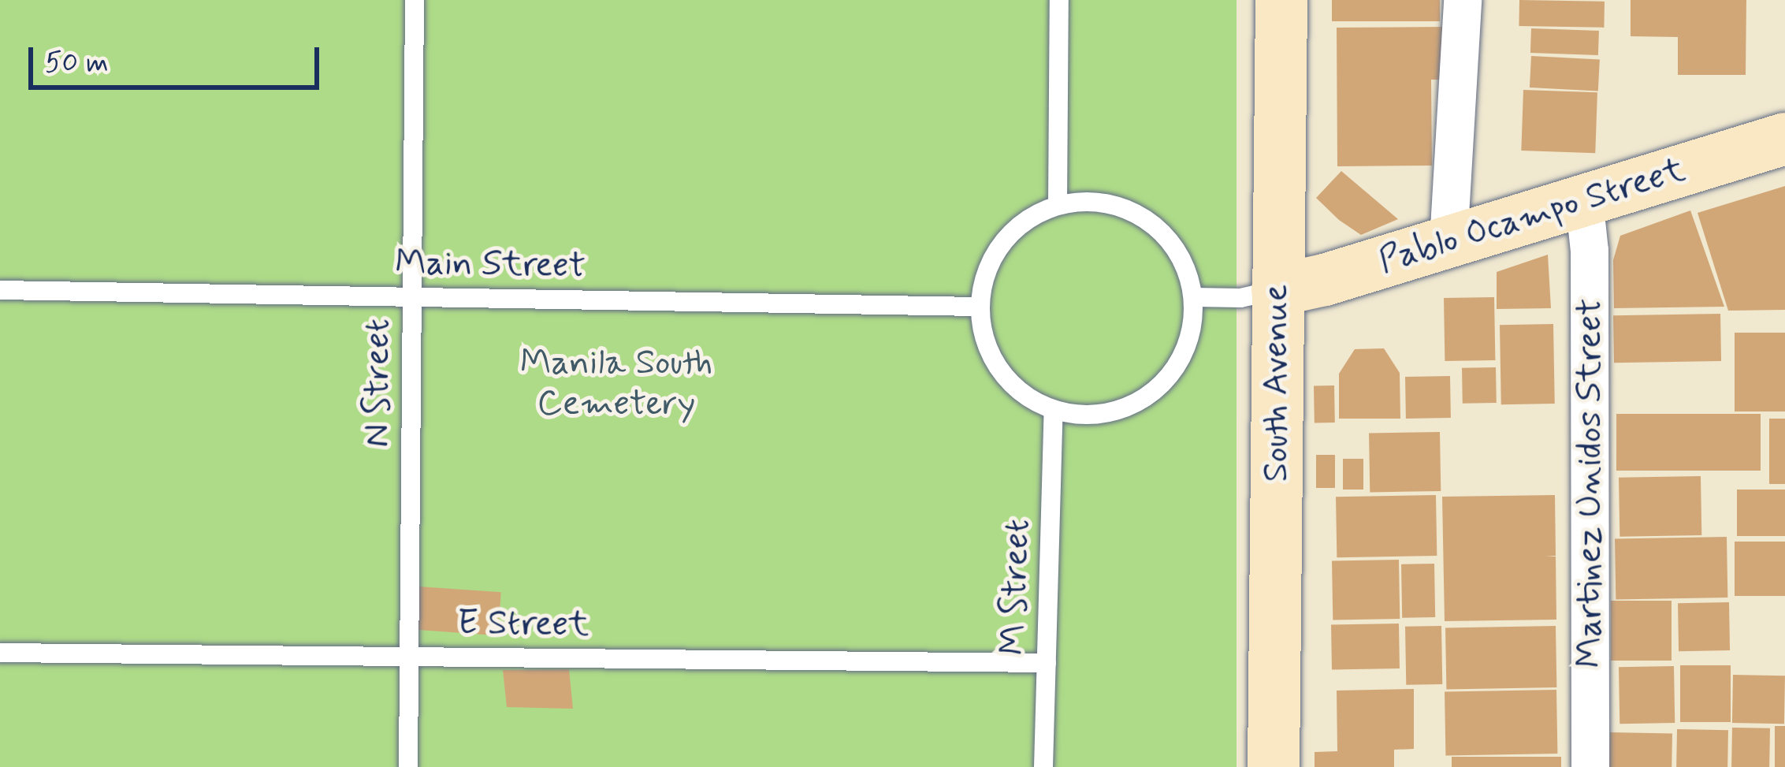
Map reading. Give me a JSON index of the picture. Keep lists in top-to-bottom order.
{
  "streets": {
    "main road": ["Pablo Ocampo Street", "South Avenue"],
    "street": ["Martinez Unidos Street"],
    "lane": [
      "Main Street",
      "N Street",
      "M Street",
      "E Street"
    ]
  },
  "crossings": [
    ["Pablo Ocampo Street", "South Avenue"],
    ["Pablo Ocampo Street", "Martinez Unidos Street"],
    ["Main Street", "N Street"],
    ["Main Street", "M Street"],
    ["N Street", "E Street"],
    ["M Street", "E Street"]
  ],
  "parks": ["Manila South Cemetery"],
  "scale_bar": "50 m"
}
